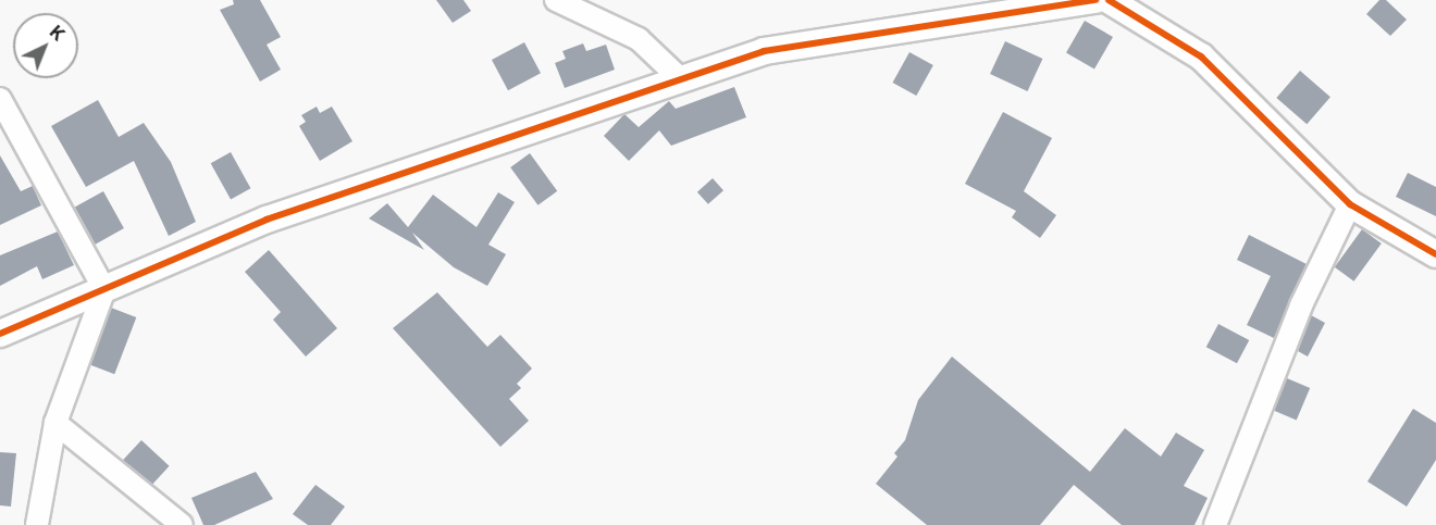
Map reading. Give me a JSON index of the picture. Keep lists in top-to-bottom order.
{
  "north": "top right"
}
